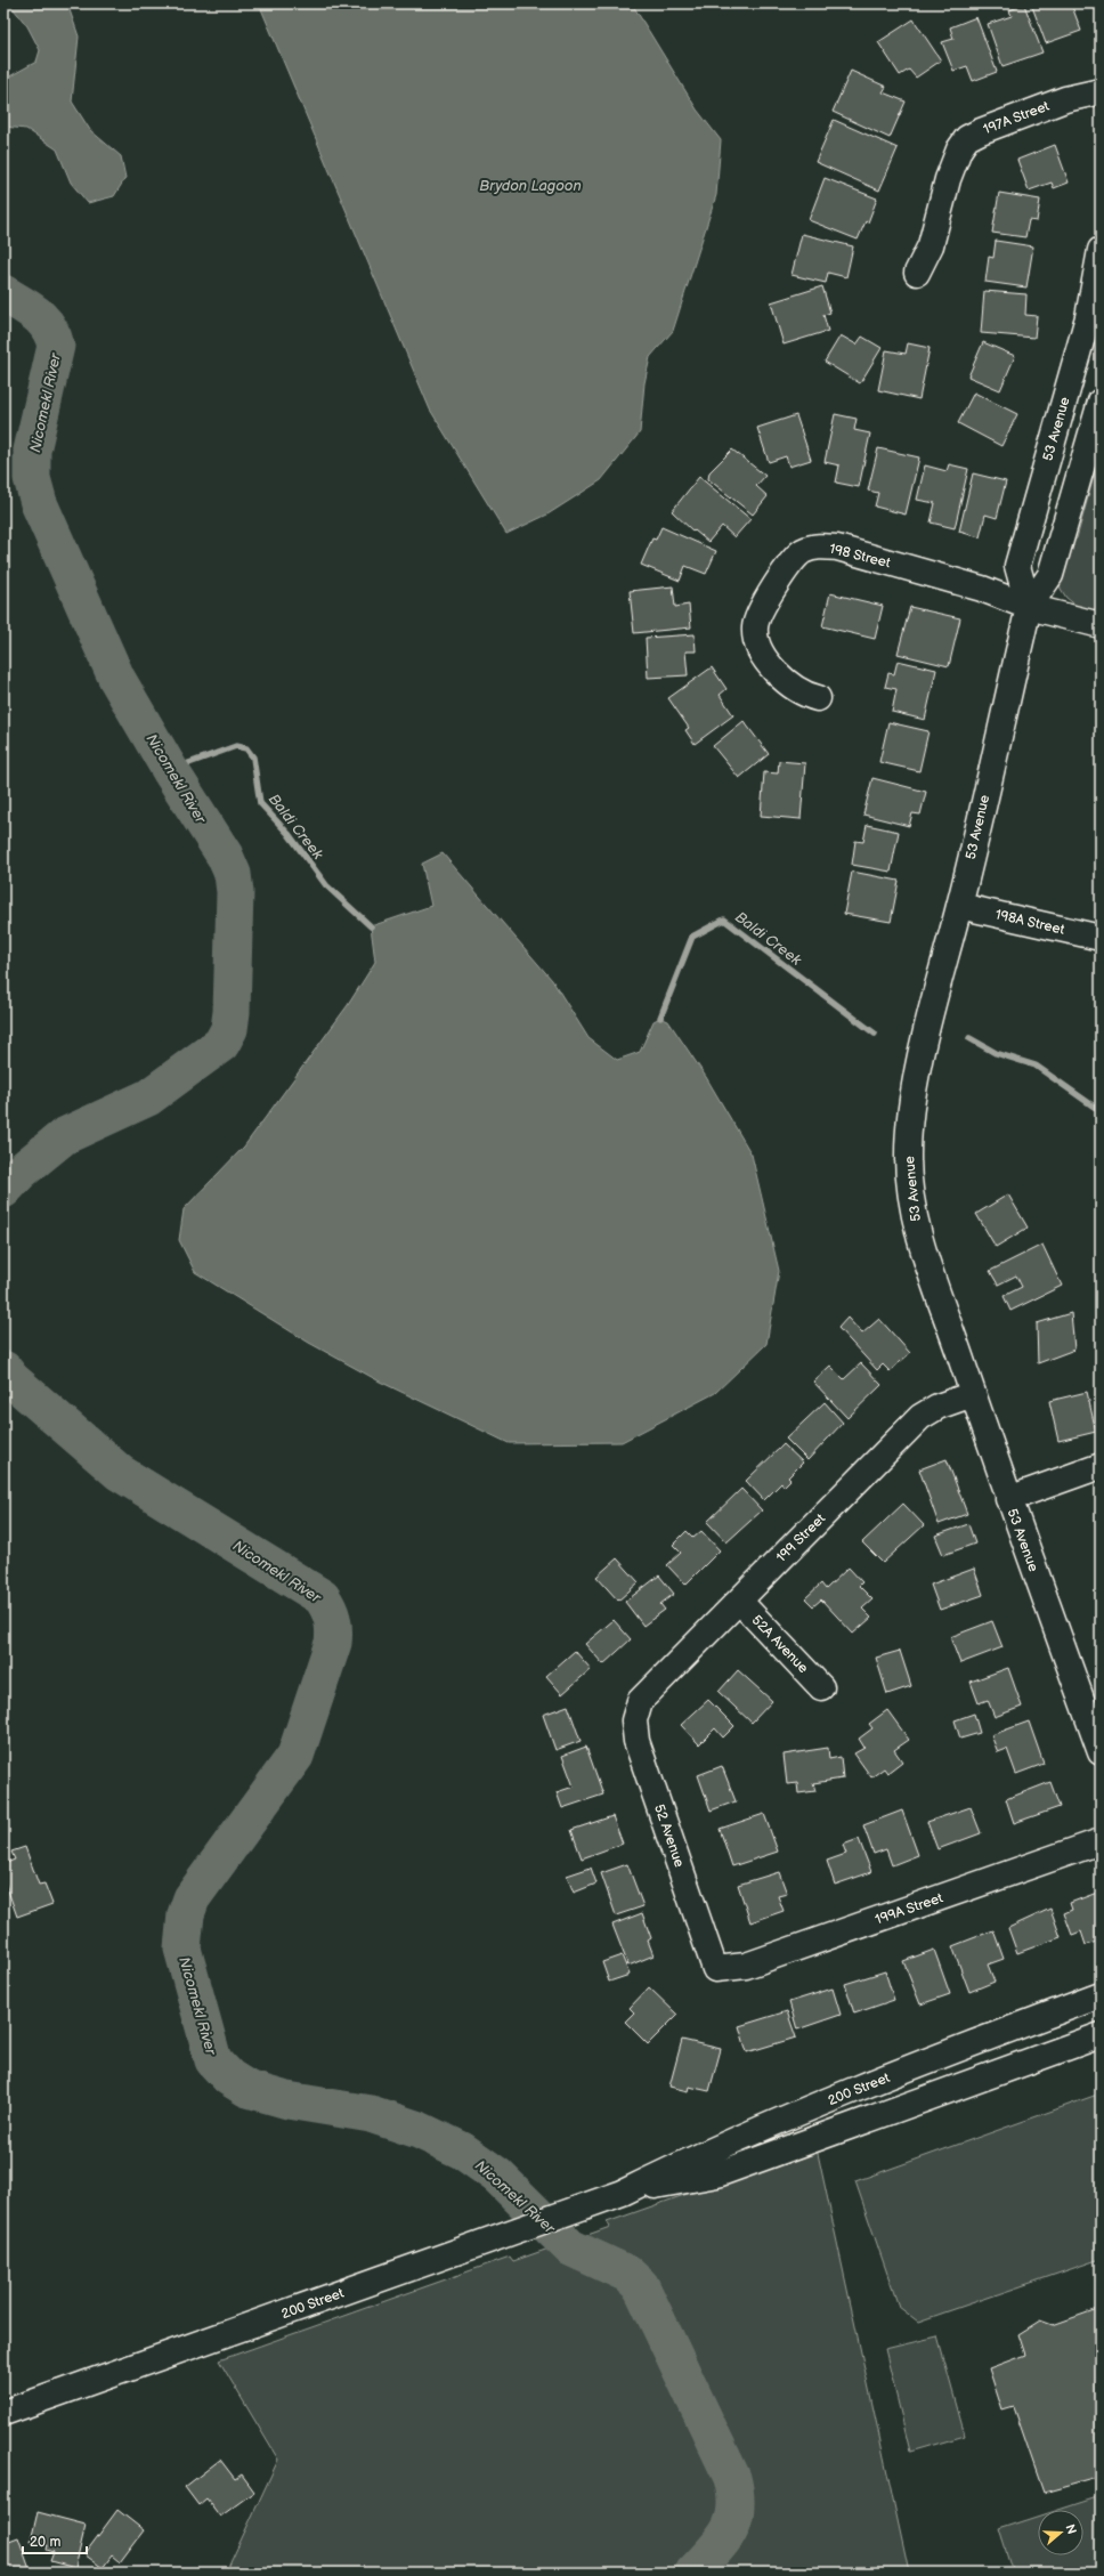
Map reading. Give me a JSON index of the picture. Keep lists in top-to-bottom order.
{
  "streets": {
    "street": [
      "197A Street",
      "53 Avenue",
      "198 Street",
      "198A Street",
      "199 Street",
      "52A Avenue",
      "52 Avenue",
      "199A Street",
      "200 Street"
    ]
  },
  "crossings": [
    ["53 Avenue", "198 Street"],
    ["53 Avenue", "198A Street"],
    ["53 Avenue", "199 Street"],
    ["199 Street", "52A Avenue"],
    ["199 Street", "52 Avenue"],
    ["52 Avenue", "199A Street"]
  ],
  "water": ["Brydon Lagoon", "Nicomekl River", "Baldi Creek"],
  "scale_bar": "20 m",
  "north": "right"
}
